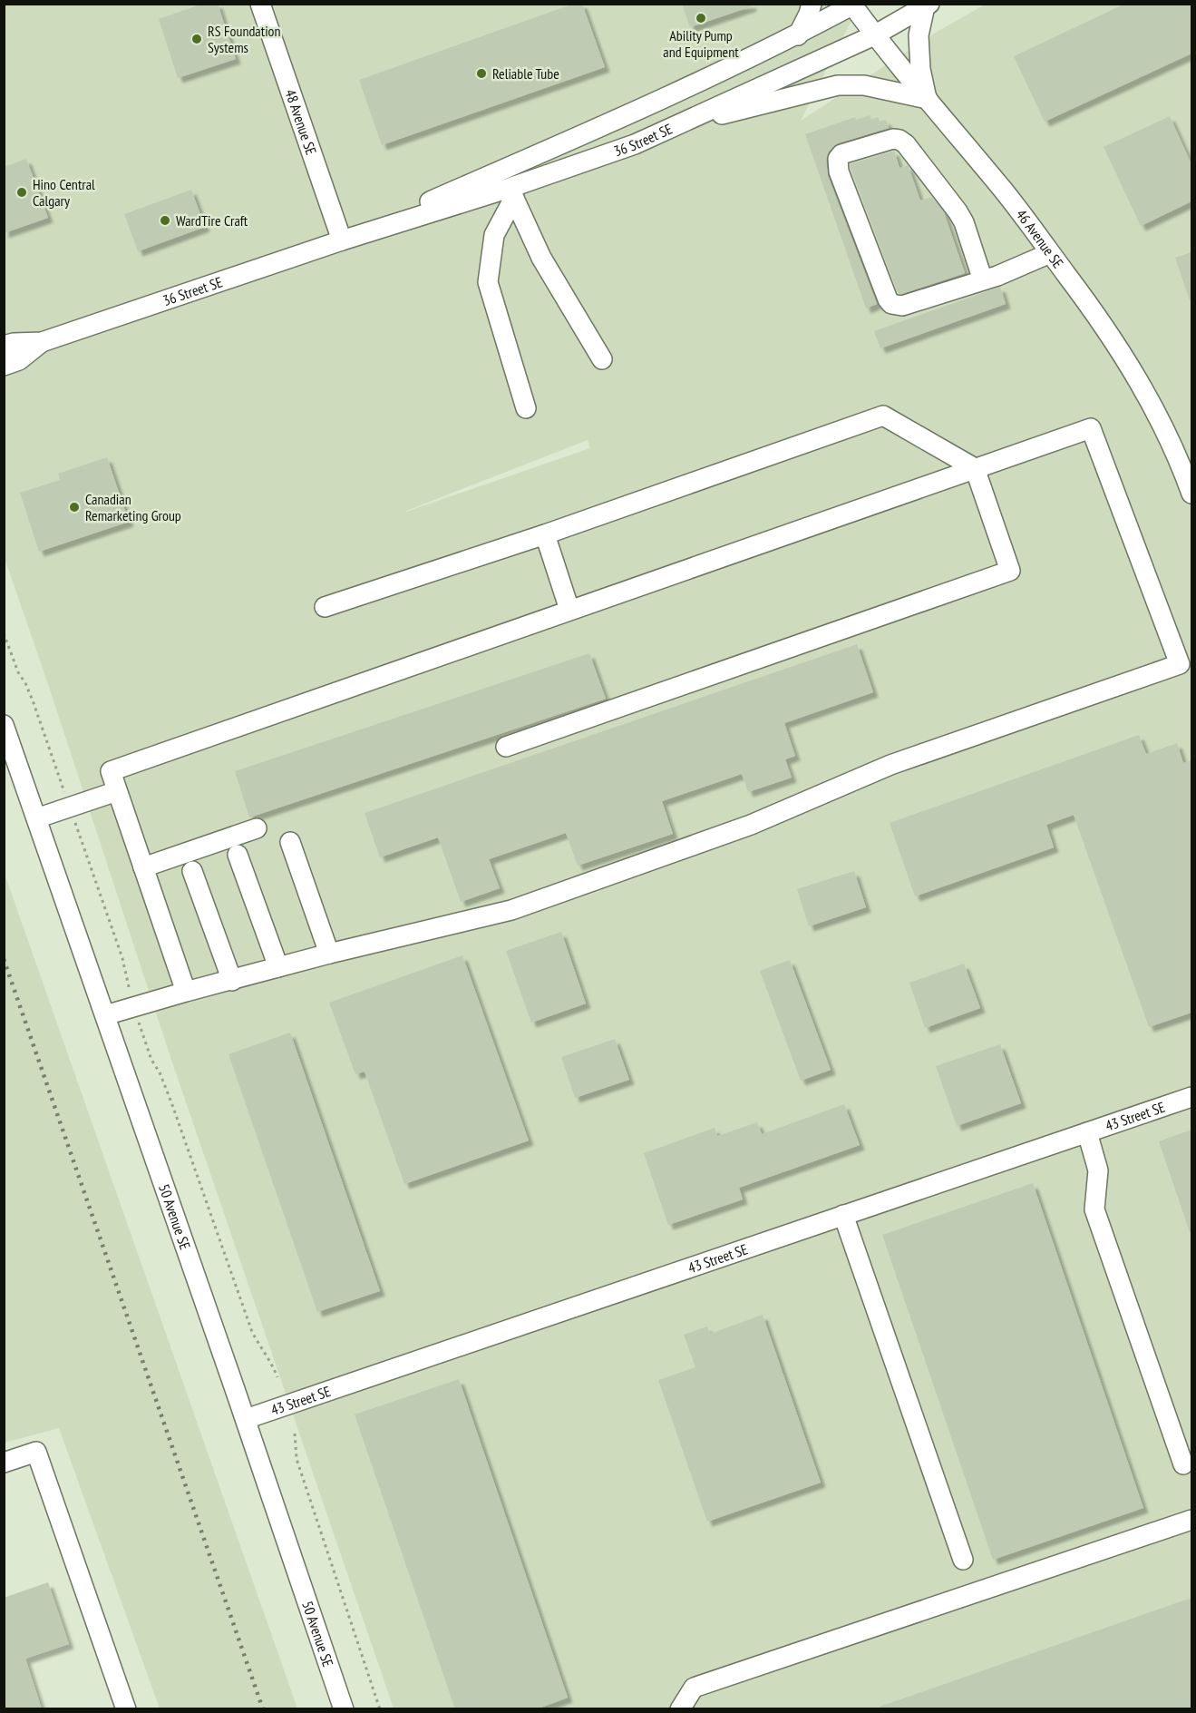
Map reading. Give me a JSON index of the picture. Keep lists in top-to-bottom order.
{
  "streets": {
    "street": [
      "48 Avenue SE",
      "36 Street SE",
      "46 Avenue SE",
      "43 Street SE",
      "50 Avenue SE"
    ]
  },
  "crossings": [
    ["48 Avenue SE", "36 Street SE"],
    ["36 Street SE", "46 Avenue SE"],
    ["43 Street SE", "50 Avenue SE"]
  ],
  "places": [
    "Ability Pump and Equipment",
    "RS Foundation Systems",
    "Reliable Tube",
    "Hino Central Calgary",
    "WardTire Craft",
    "Canadian Remarketing Group"
  ]
}
